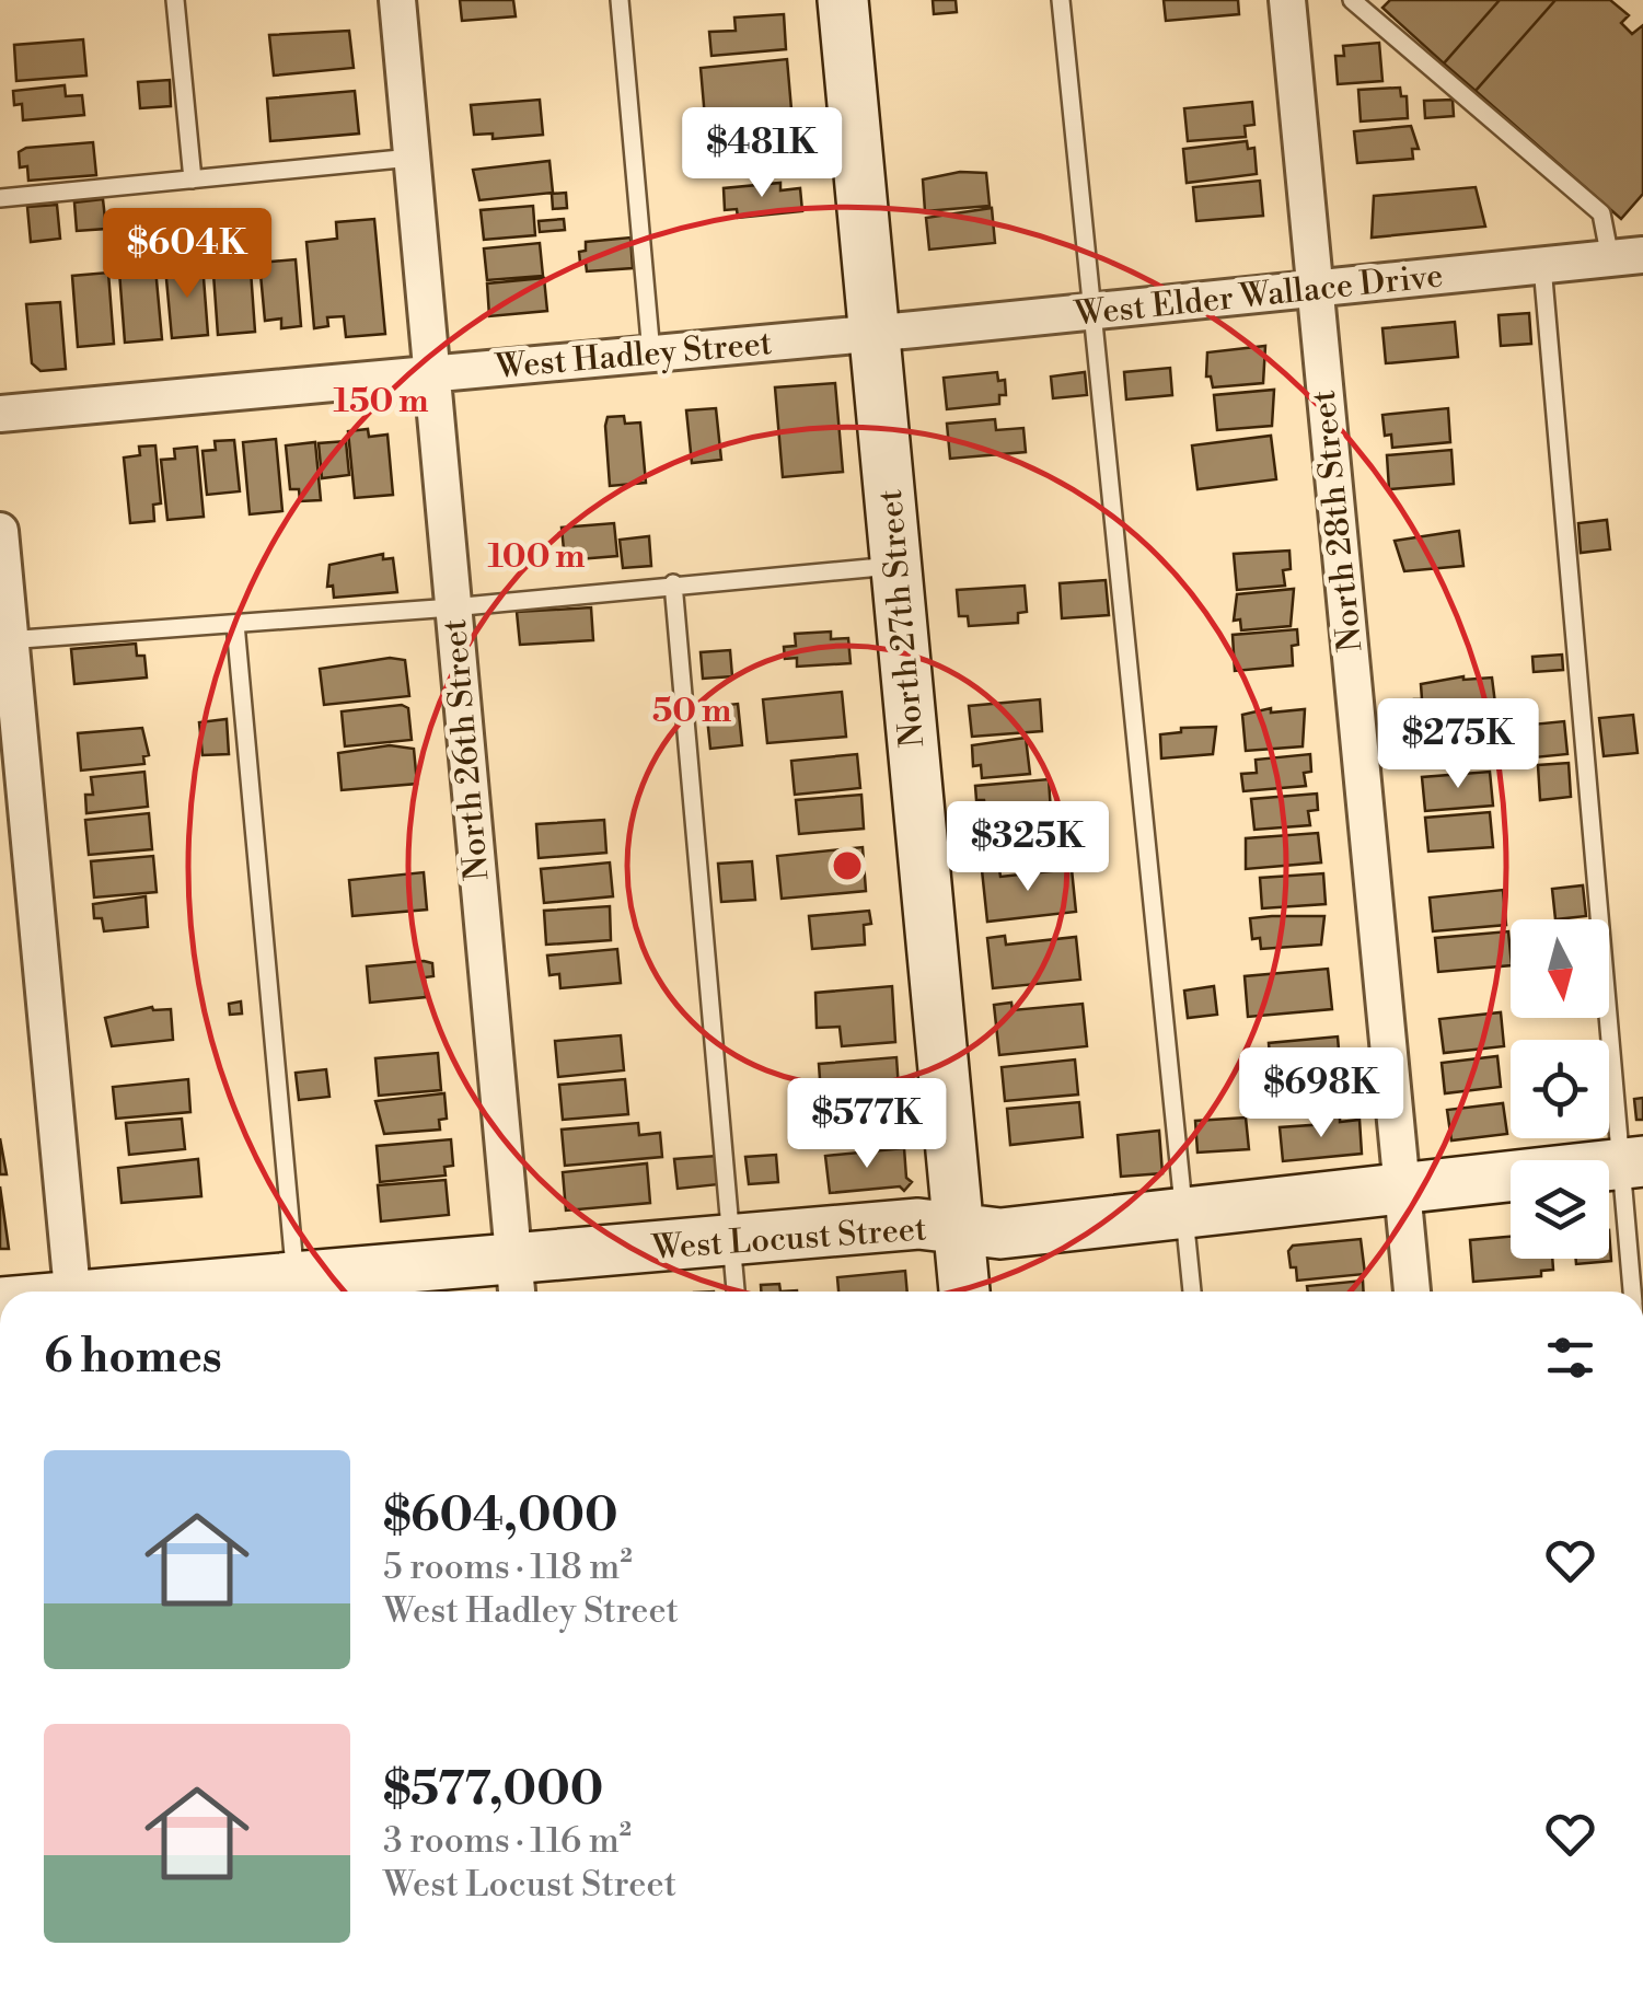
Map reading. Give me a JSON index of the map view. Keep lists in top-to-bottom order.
{
  "streets": {
    "street": [
      "West Elder Wallace Drive",
      "West Hadley Street",
      "North 28th Street",
      "North 27th Street",
      "North 26th Street",
      "West Locust Street"
    ]
  },
  "crossings": [
    ["West Elder Wallace Drive", "West Hadley Street"],
    ["West Elder Wallace Drive", "North 28th Street"],
    ["West Elder Wallace Drive", "North 27th Street"],
    ["West Hadley Street", "North 27th Street"],
    ["West Hadley Street", "North 26th Street"],
    ["North 28th Street", "West Locust Street"],
    ["North 27th Street", "West Locust Street"],
    ["North 26th Street", "West Locust Street"]
  ],
  "north": "bottom",
  "page": {
    "price": [
      "$481K",
      "$604K",
      "$275K",
      "$325K",
      "$698K",
      "$577K"
    ],
    "heading": "6 homes",
    "list": [
      {
        "name": "$604,000",
        "note": "5 rooms · 118 m² · West Hadley Street"
      },
      {
        "name": "$577,000",
        "note": "3 rooms · 116 m² · West Locust Street"
      }
    ]
  },
  "rings": ["150 m", "100 m", "50 m"]
}
